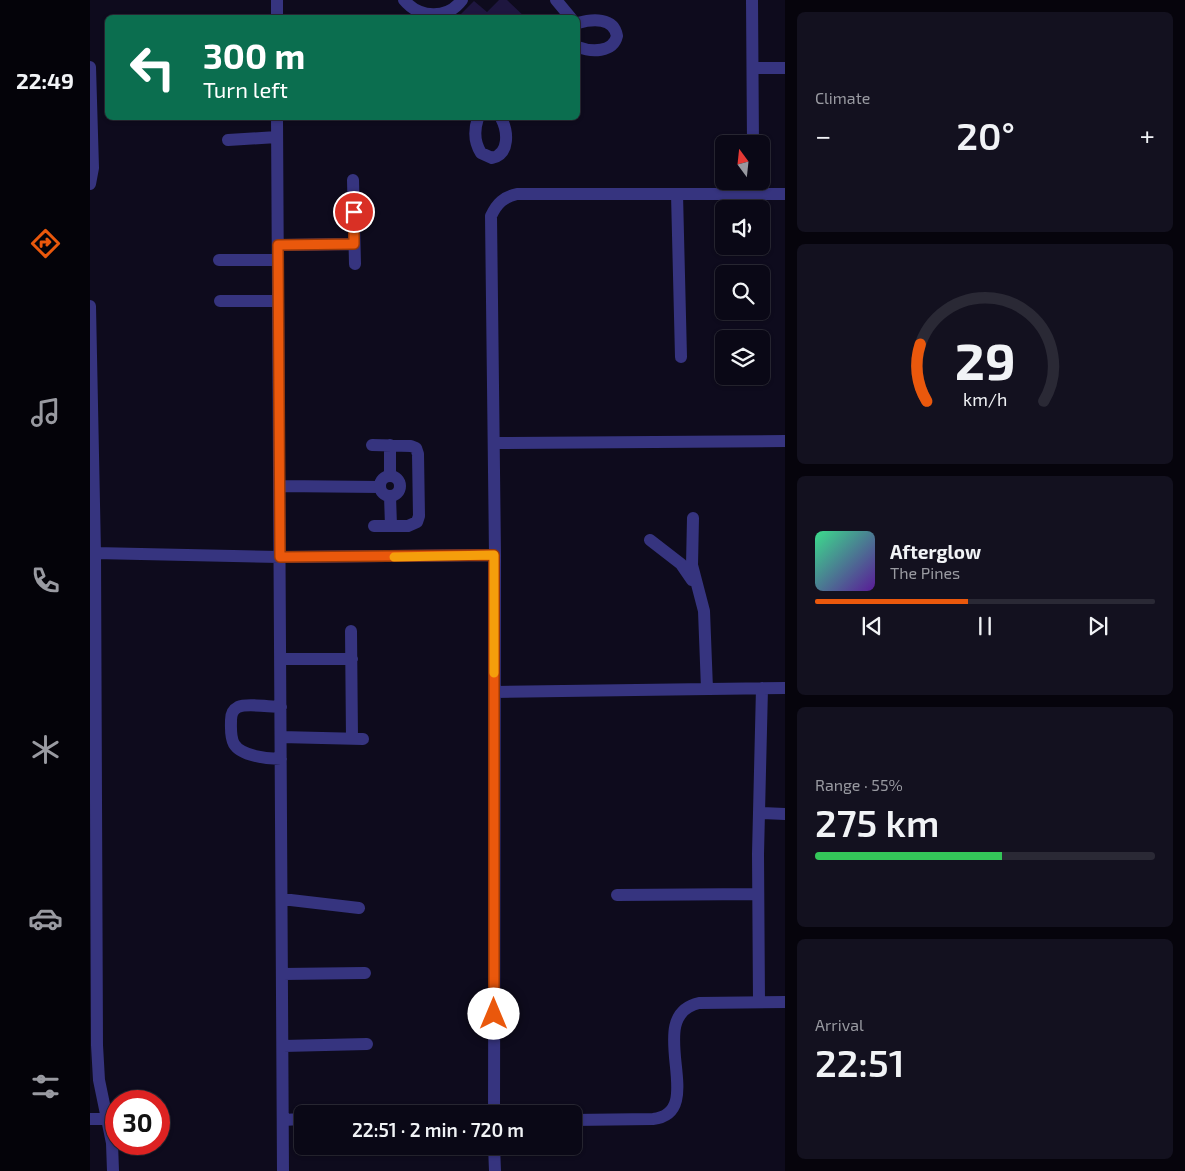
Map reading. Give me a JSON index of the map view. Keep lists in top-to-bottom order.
{
  "north": "top",
  "page": {
    "tabs": "22:49",
    "tile": [
      "Climate",
      ["Range · 55%", "275 km"],
      ["Arrival", "22:51"]
    ],
    "turn": ["300 m", "Turn left"],
    "heat": ["−", "20°", "+"],
    "song": ["Afterglow", "The Pines"],
    "limit": "30",
    "trip": "22:51 · 2 min · 720 m",
    "gauge": ["29", "km/h"]
  }
}
